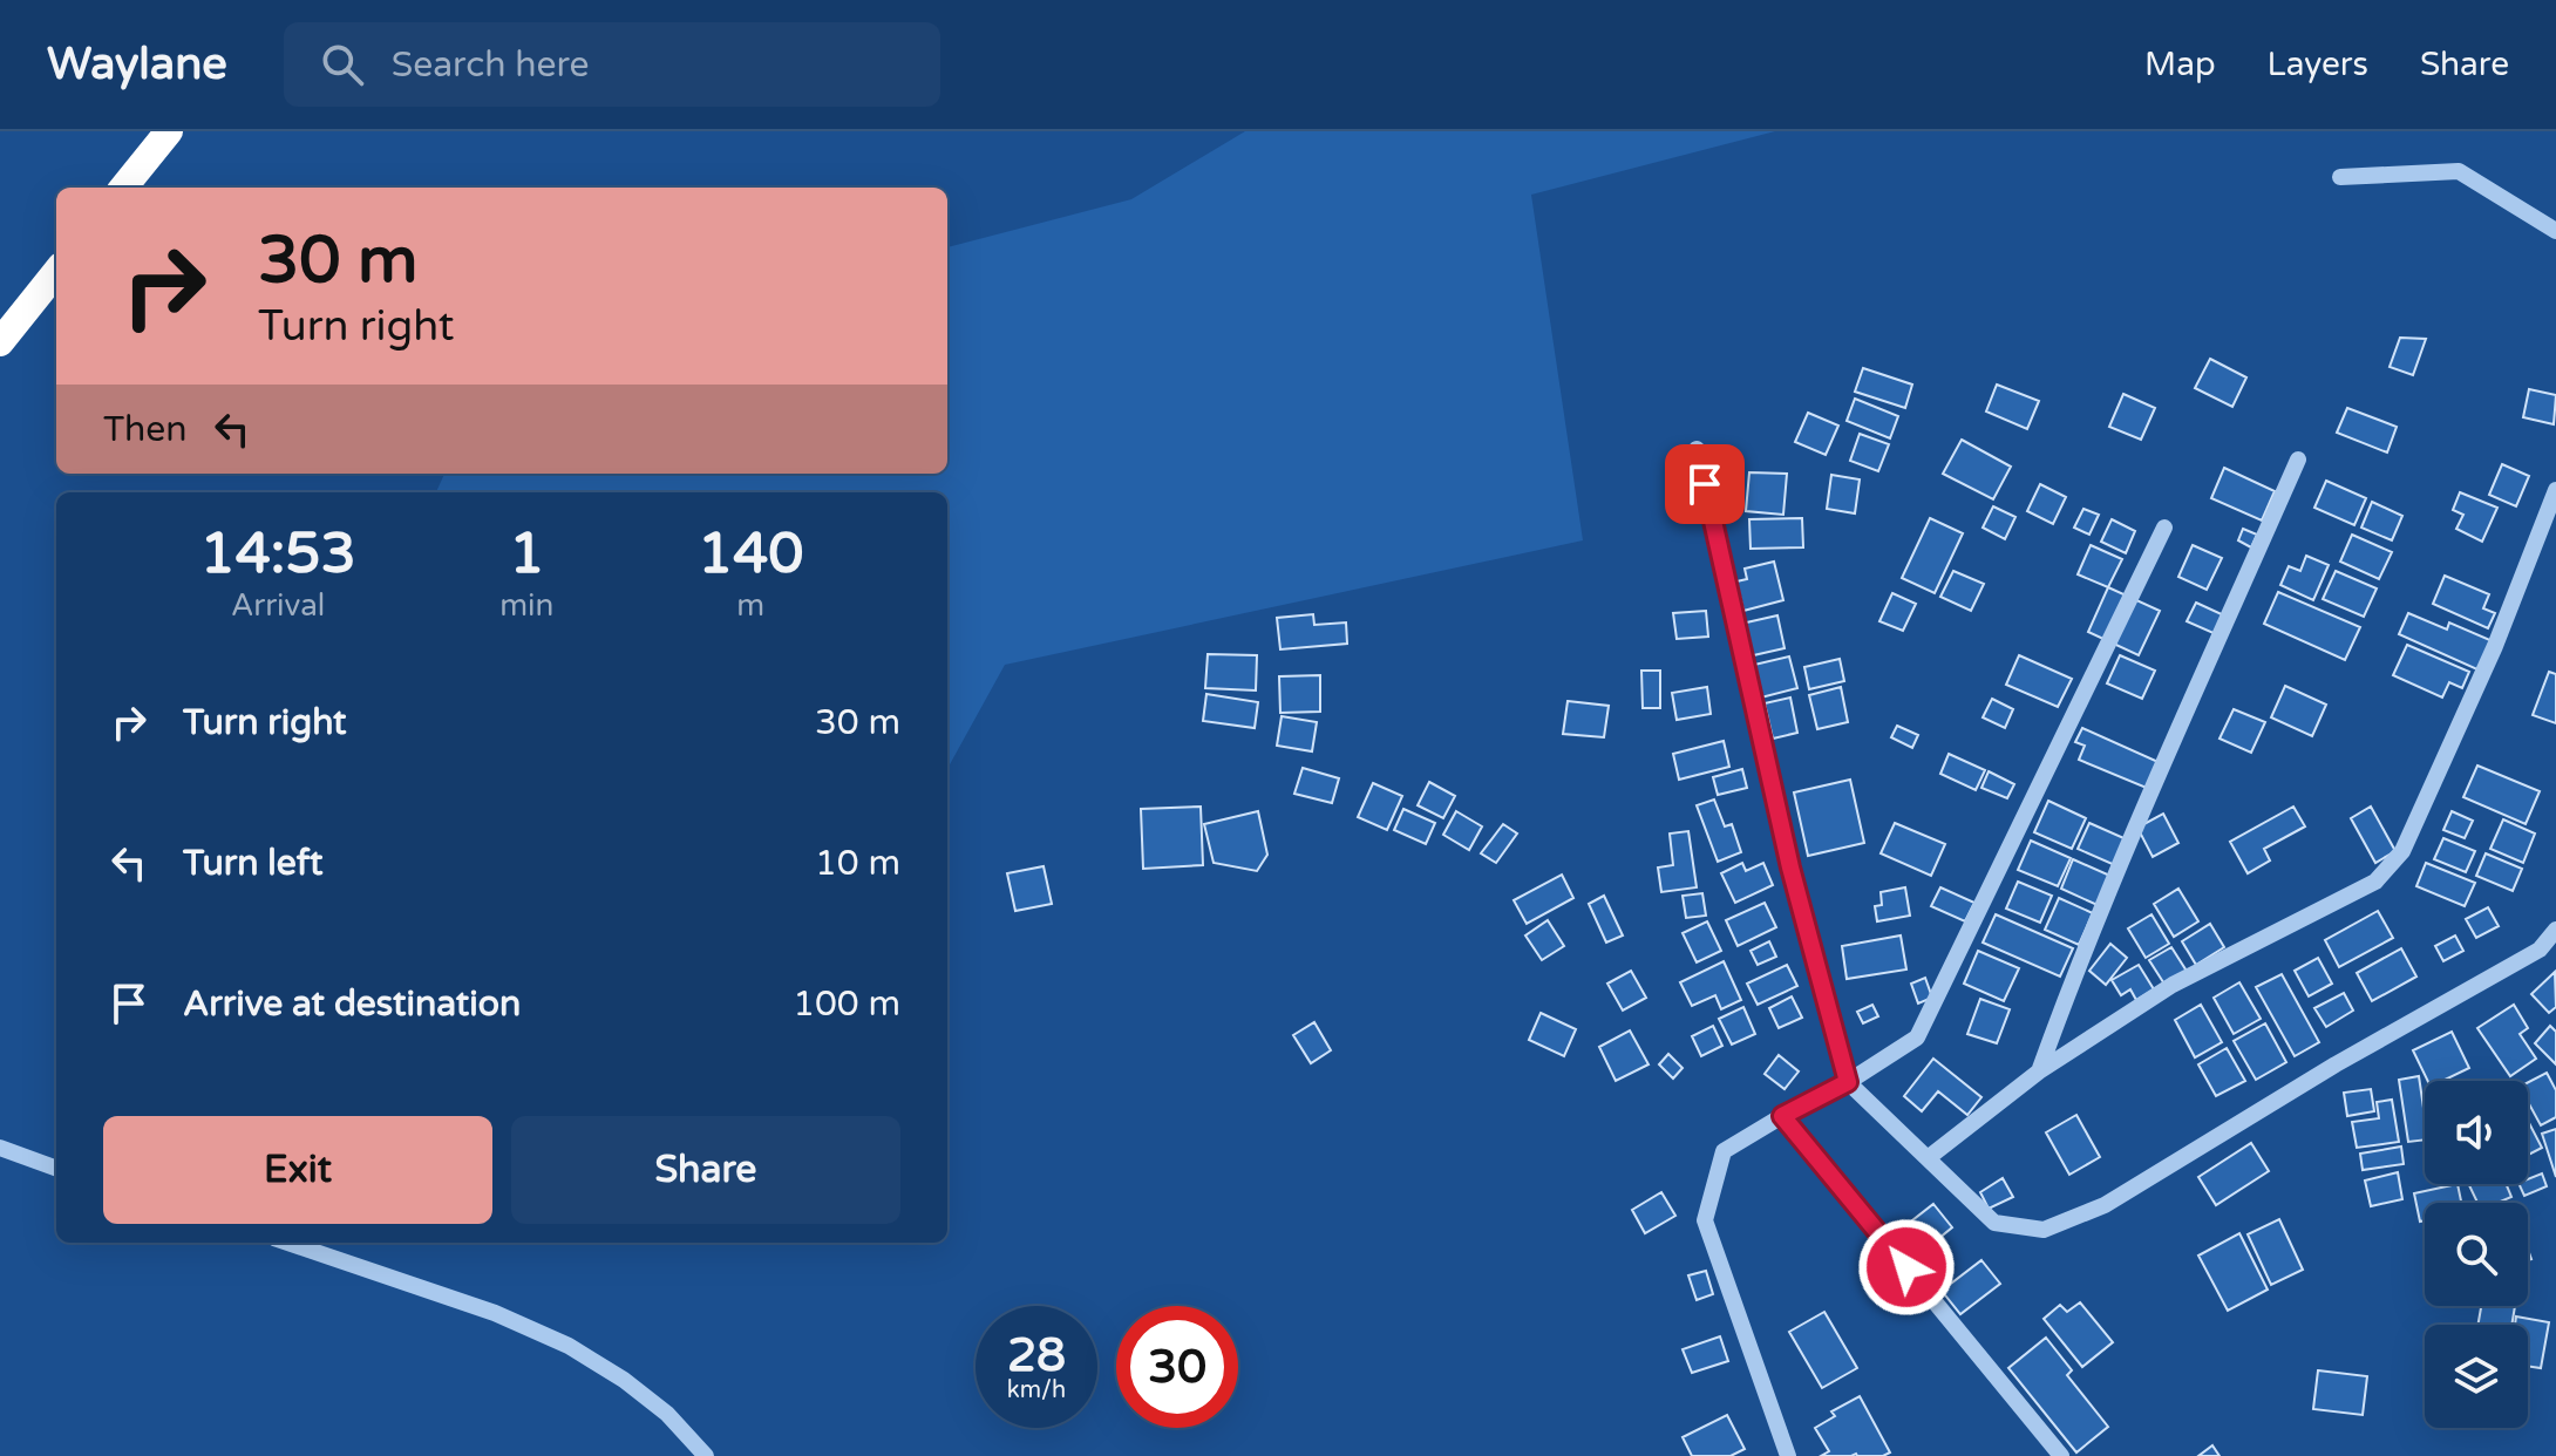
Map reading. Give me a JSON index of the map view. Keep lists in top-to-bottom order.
{
  "page": {
    "header": "Waylane",
    "search": "Search here",
    "nav": ["Map", "Layers", "Share"],
    "turn": ["30 m", "Turn right"],
    "then": "Then",
    "eta": [
      "14:53",
      "Arrival",
      "1",
      "min",
      "140",
      "m"
    ],
    "list": [
      {
        "name": "Turn right",
        "value": "30 m"
      },
      {
        "name": "Turn left",
        "value": "10 m"
      },
      {
        "name": "Arrive at destination",
        "value": "100 m"
      }
    ],
    "buttons": ["Exit", "Share"],
    "speed": "28 km/h",
    "limit": "30"
  }
}
